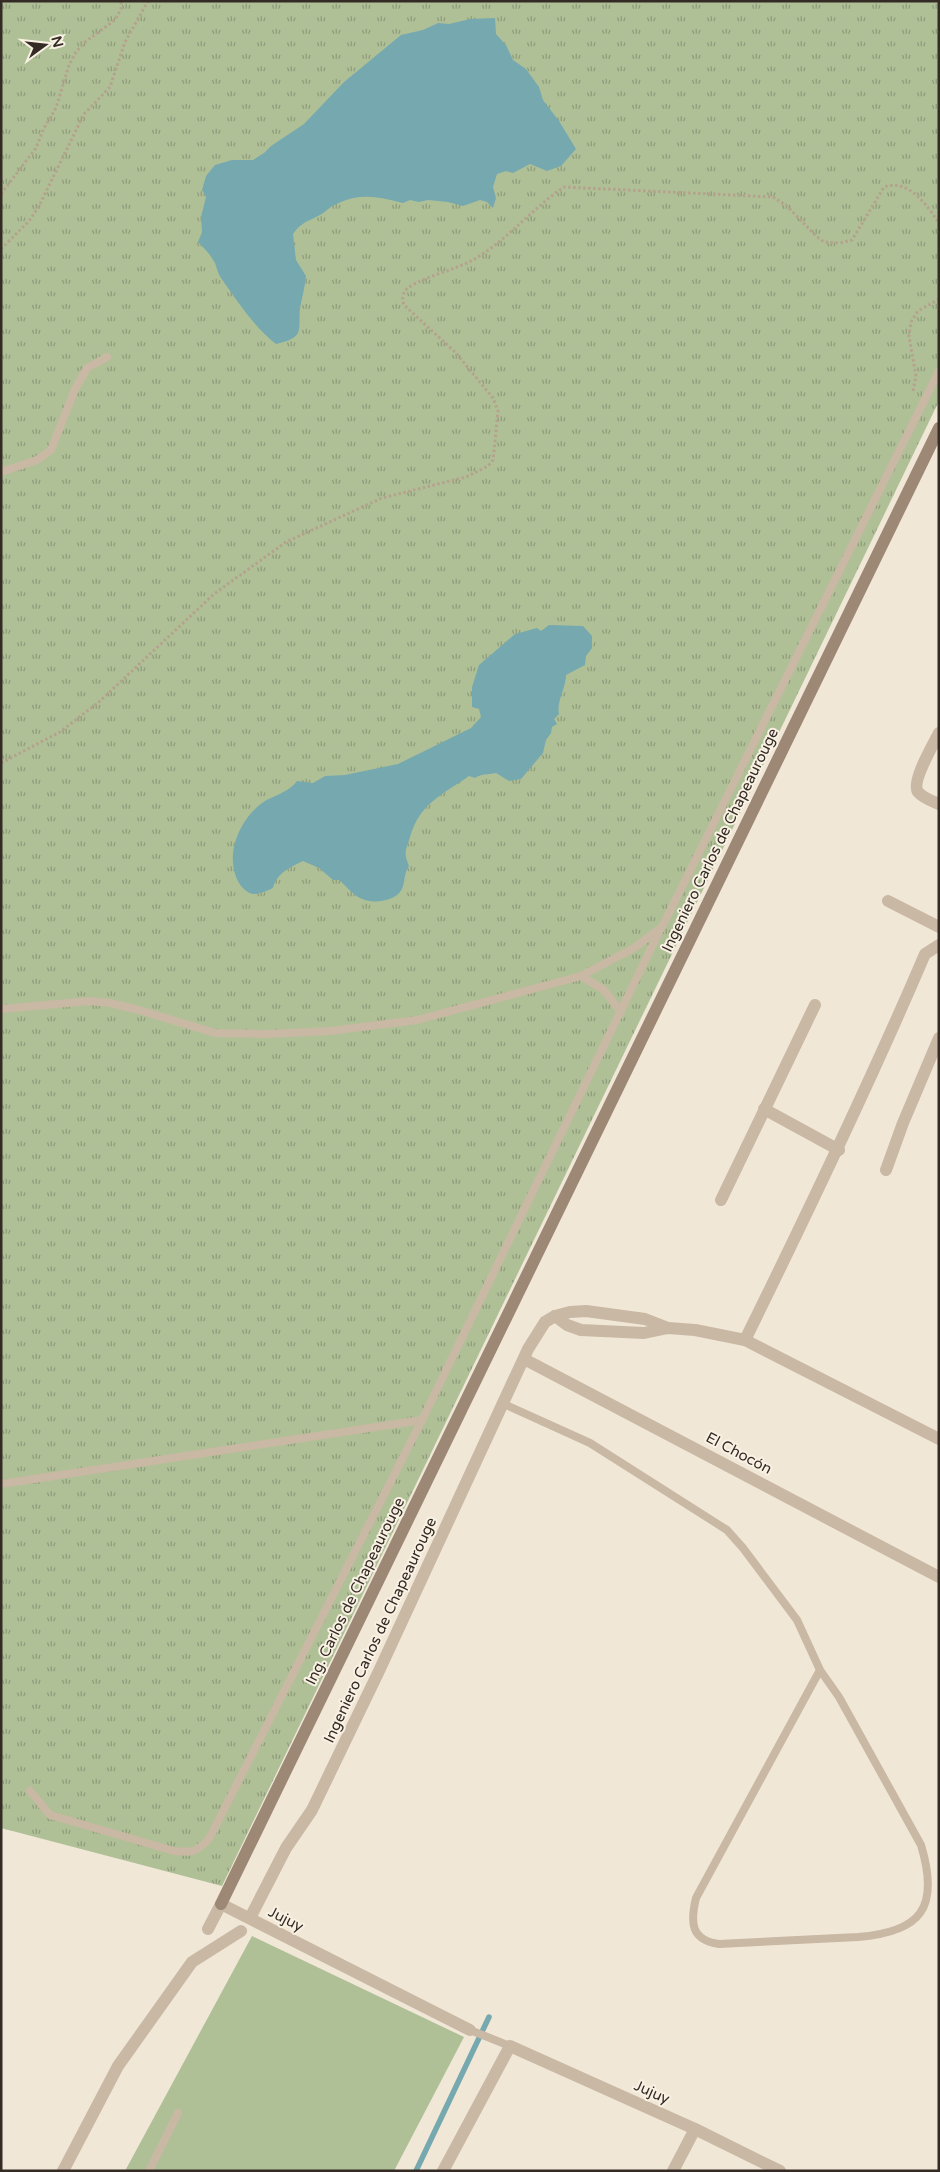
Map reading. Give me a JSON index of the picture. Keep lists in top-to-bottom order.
{
  "streets": {
    "street": [
      "Ingeniero Carlos de Chapeaurouge",
      "El Chocón",
      "Ing. Carlos de Chapeaurouge",
      "Jujuy"
    ]
  },
  "crossings": [
    ["Ingeniero Carlos de Chapeaurouge", "El Chocón"],
    ["Ingeniero Carlos de Chapeaurouge", "Ing. Carlos de Chapeaurouge"],
    ["Ingeniero Carlos de Chapeaurouge", "Jujuy"],
    ["Ing. Carlos de Chapeaurouge", "Jujuy"]
  ],
  "north": "right"
}
